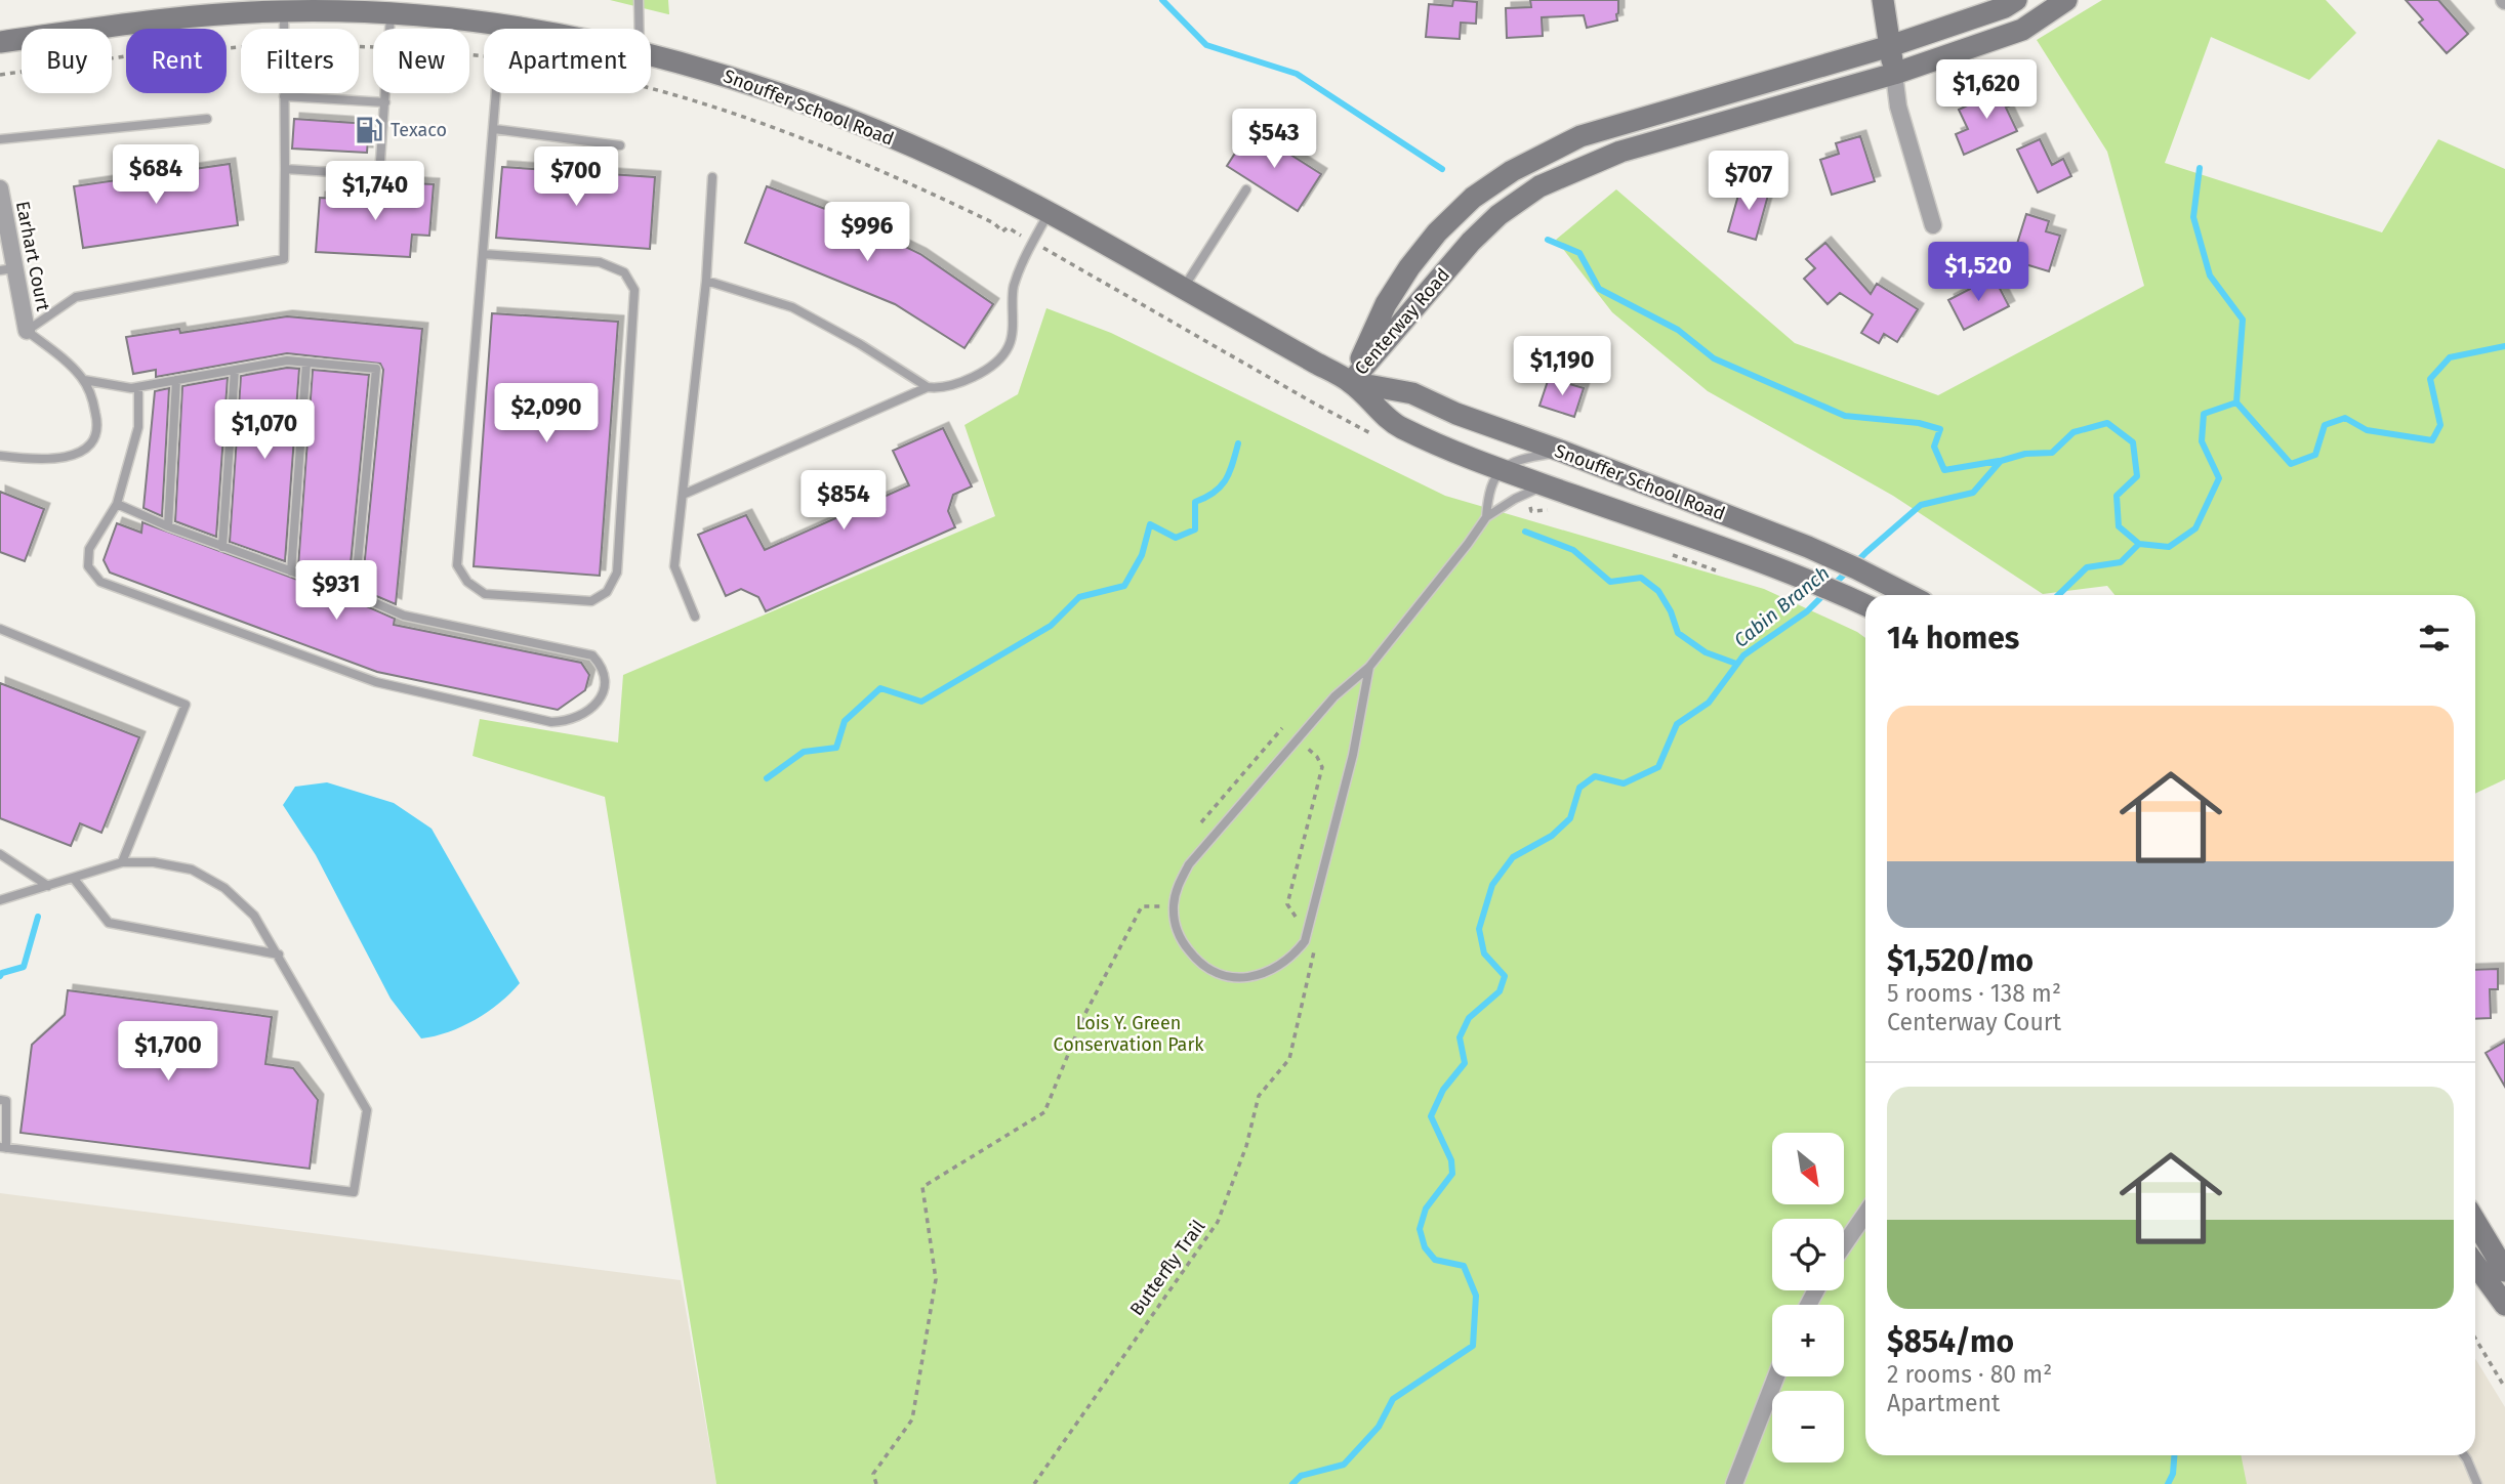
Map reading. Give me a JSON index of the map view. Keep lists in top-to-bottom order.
{
  "streets": {
    "main road": ["Snouffer School Road", "Centerway Road"],
    "street": ["Earhart Court"],
    "path": ["Butterfly Trail"]
  },
  "crossings": [
    ["Snouffer School Road", "Centerway Road"]
  ],
  "water": ["Cabin Branch"],
  "parks": ["Lois Y. Green Conservation Park"],
  "places": {
    "fuel station": ["Texaco"]
  },
  "north": "bottom right",
  "page": {
    "chip": [
      "Buy",
      "Rent",
      "Filters",
      "New",
      "Apartment"
    ],
    "price": [
      "$1,620",
      "$543",
      "$684",
      "$700",
      "$707",
      "$1,740",
      "$996",
      "$1,520",
      "$1,190",
      "$2,090",
      "$1,070",
      "$854",
      "$931",
      "$1,700"
    ],
    "heading": "14 homes",
    "list": [
      {
        "name": "$1,520/mo",
        "note": "5 rooms · 138 m² · Centerway Court"
      },
      {
        "name": "$854/mo",
        "note": "2 rooms · 80 m² · Apartment"
      }
    ],
    "map_buttons": ["+", "−"]
  }
}
